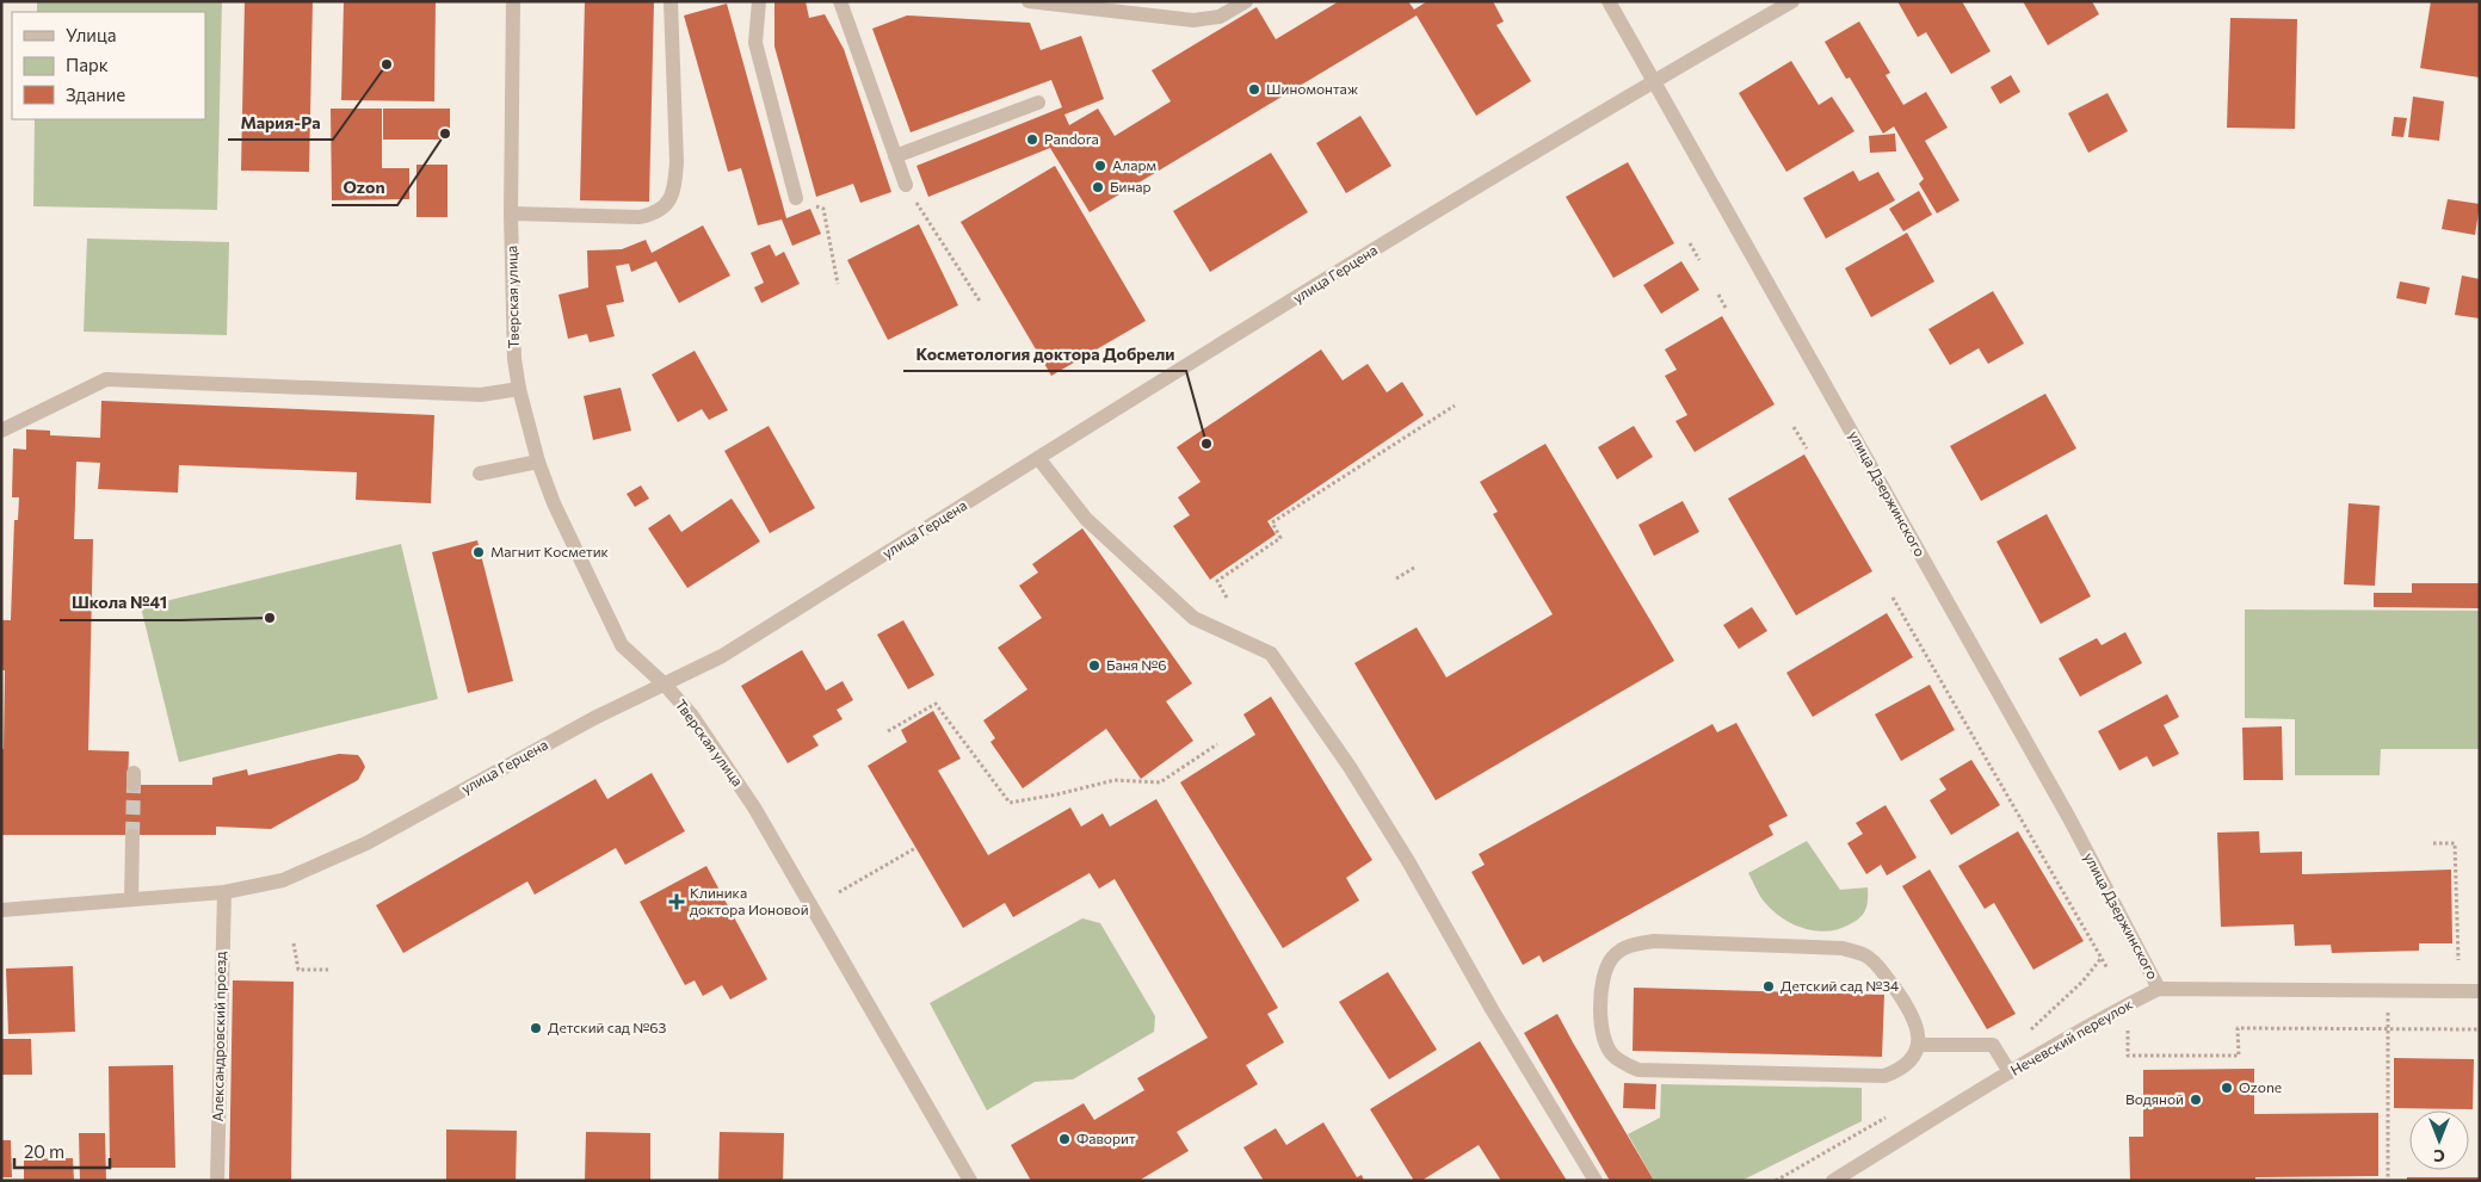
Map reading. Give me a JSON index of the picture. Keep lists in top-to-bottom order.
{
  "streets": {
    "street": [
      "улица Герцена",
      "Тверская улица",
      "улица Дзержинского",
      "Александровский проезд",
      "Нечевский переулок"
    ]
  },
  "crossings": [
    ["улица Герцена", "Тверская улица"],
    ["улица Герцена", "улица Дзержинского"],
    ["улица Герцена", "Александровский проезд"],
    ["улица Дзержинского", "Нечевский переулок"]
  ],
  "places": {
    "other": [
      "Мария-Ра",
      "Шиномонтаж",
      "Ozon",
      "Pandora",
      "Аларм",
      "Бинар",
      "Косметология доктора Добрели",
      "Магнит Косметик",
      "Школа №41",
      "Баня №6",
      "Детский сад №34",
      "Детский сад №63",
      "Ozone",
      "Водяной",
      "Фаворит"
    ],
    "health": ["Клиника доктора Ионовой"]
  },
  "legend": ["Улица", "Парк", "Здание"],
  "scale_bar": "20 m",
  "north": "bottom"
}
